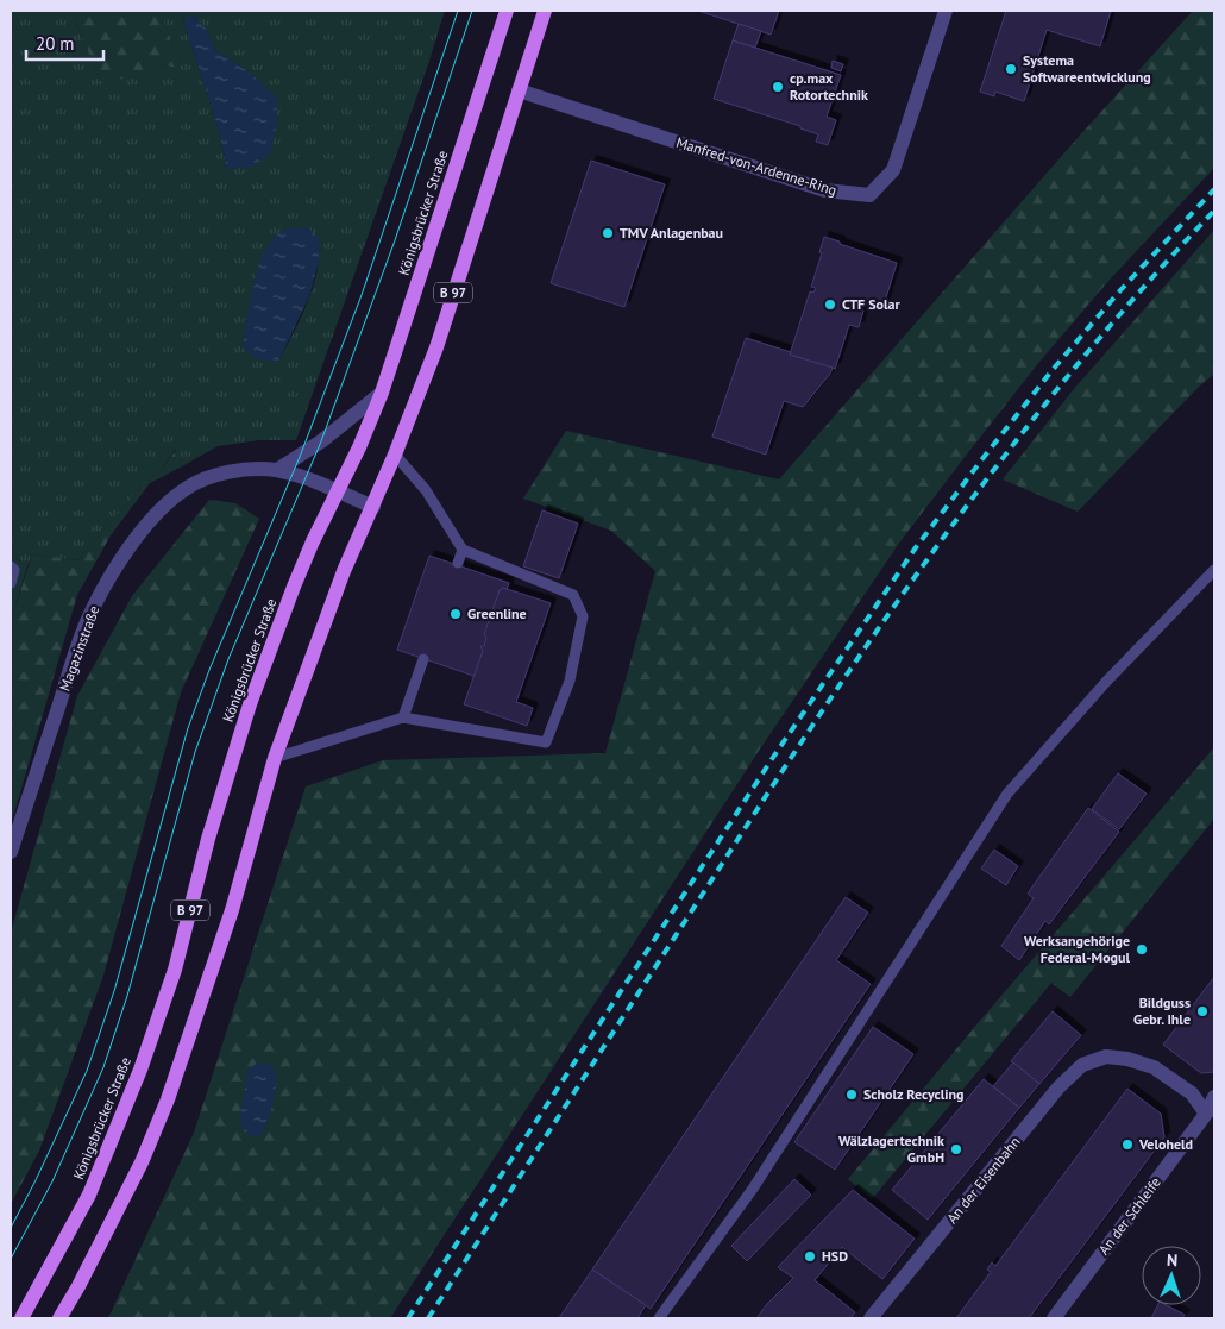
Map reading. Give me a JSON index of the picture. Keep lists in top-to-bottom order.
{
  "streets": {
    "main road": ["Königsbrücker Straße", "B 97"],
    "street": [
      "Manfred-von-Ardenne-Ring",
      "Magazinstraße",
      "An der Eisenbahn",
      "An der Schleife"
    ]
  },
  "crossings": [
    ["Manfred-von-Ardenne-Ring", "B 97"],
    ["Königsbrücker Straße", "Magazinstraße"],
    ["B 97", "Magazinstraße"],
    ["An der Eisenbahn", "An der Schleife"]
  ],
  "places": [
    "Systema Softwareentwicklung",
    "cp.max Rotortechnik",
    "TMV Anlagenbau",
    "CTF Solar",
    "Greenline",
    "Werksangehörige Federal-Mogul",
    "Bildguss Gebr. Ihle",
    "Scholz Recycling",
    "Veloheld",
    "Wälzlagertechnik GmbH",
    "HSD"
  ],
  "scale_bar": "20 m",
  "north": "top"
}
